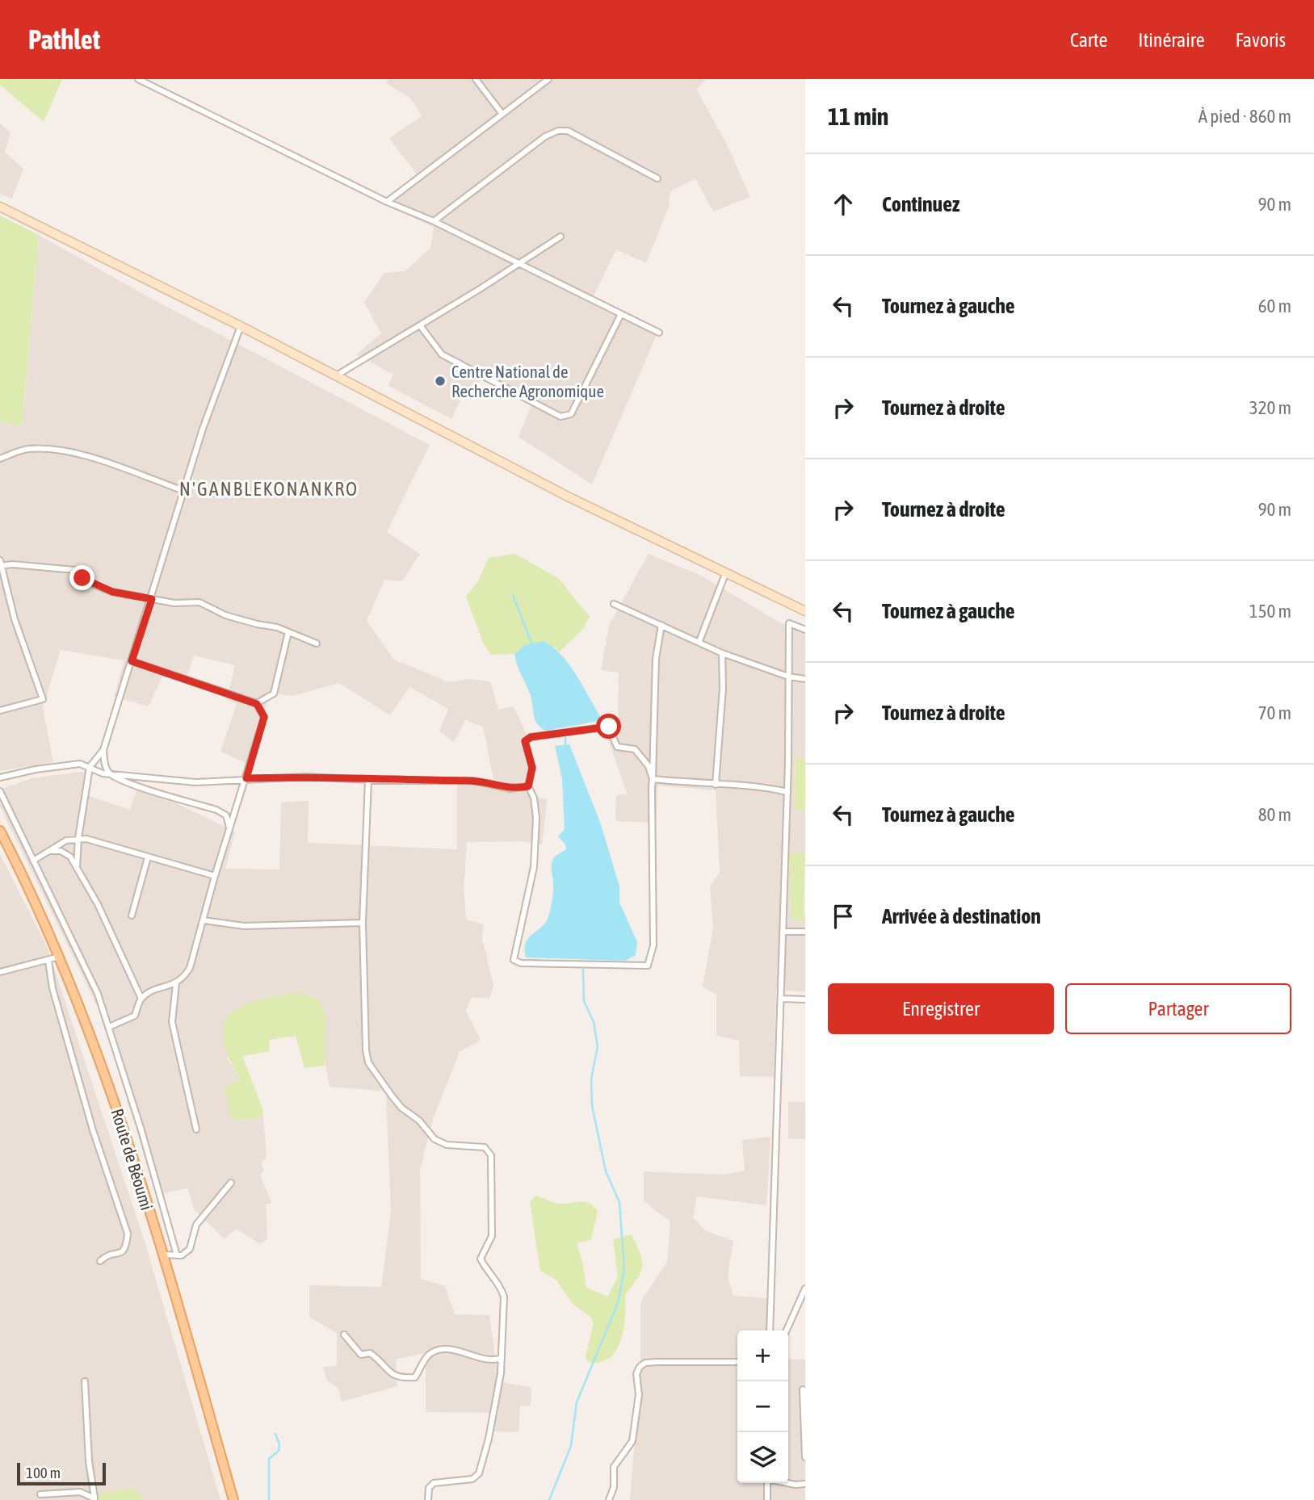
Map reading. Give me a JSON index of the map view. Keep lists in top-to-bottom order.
{
  "streets": {
    "main road": ["Route de Béoumi"]
  },
  "districts": ["N'GANBLEKONANKRO"],
  "places": ["Centre National de Recherche Agronomique"],
  "scale_bar": "100 m",
  "page": {
    "header": "Pathlet",
    "nav": ["Carte", "Itinéraire", "Favoris"],
    "heading": ["11 min", "À pied · 860 m"],
    "list": [
      ["Continuez", "90 m"],
      ["Tournez à gauche", "60 m"],
      ["Tournez à droite", "320 m"],
      ["Tournez à droite", "90 m"],
      ["Tournez à gauche", "150 m"],
      ["Tournez à droite", "70 m"],
      ["Tournez à gauche", "80 m"],
      "Arrivée à destination"
    ],
    "buttons": ["Enregistrer", "Partager"],
    "map_buttons": ["+", "−"],
    "scale": "100 m"
  }
}
